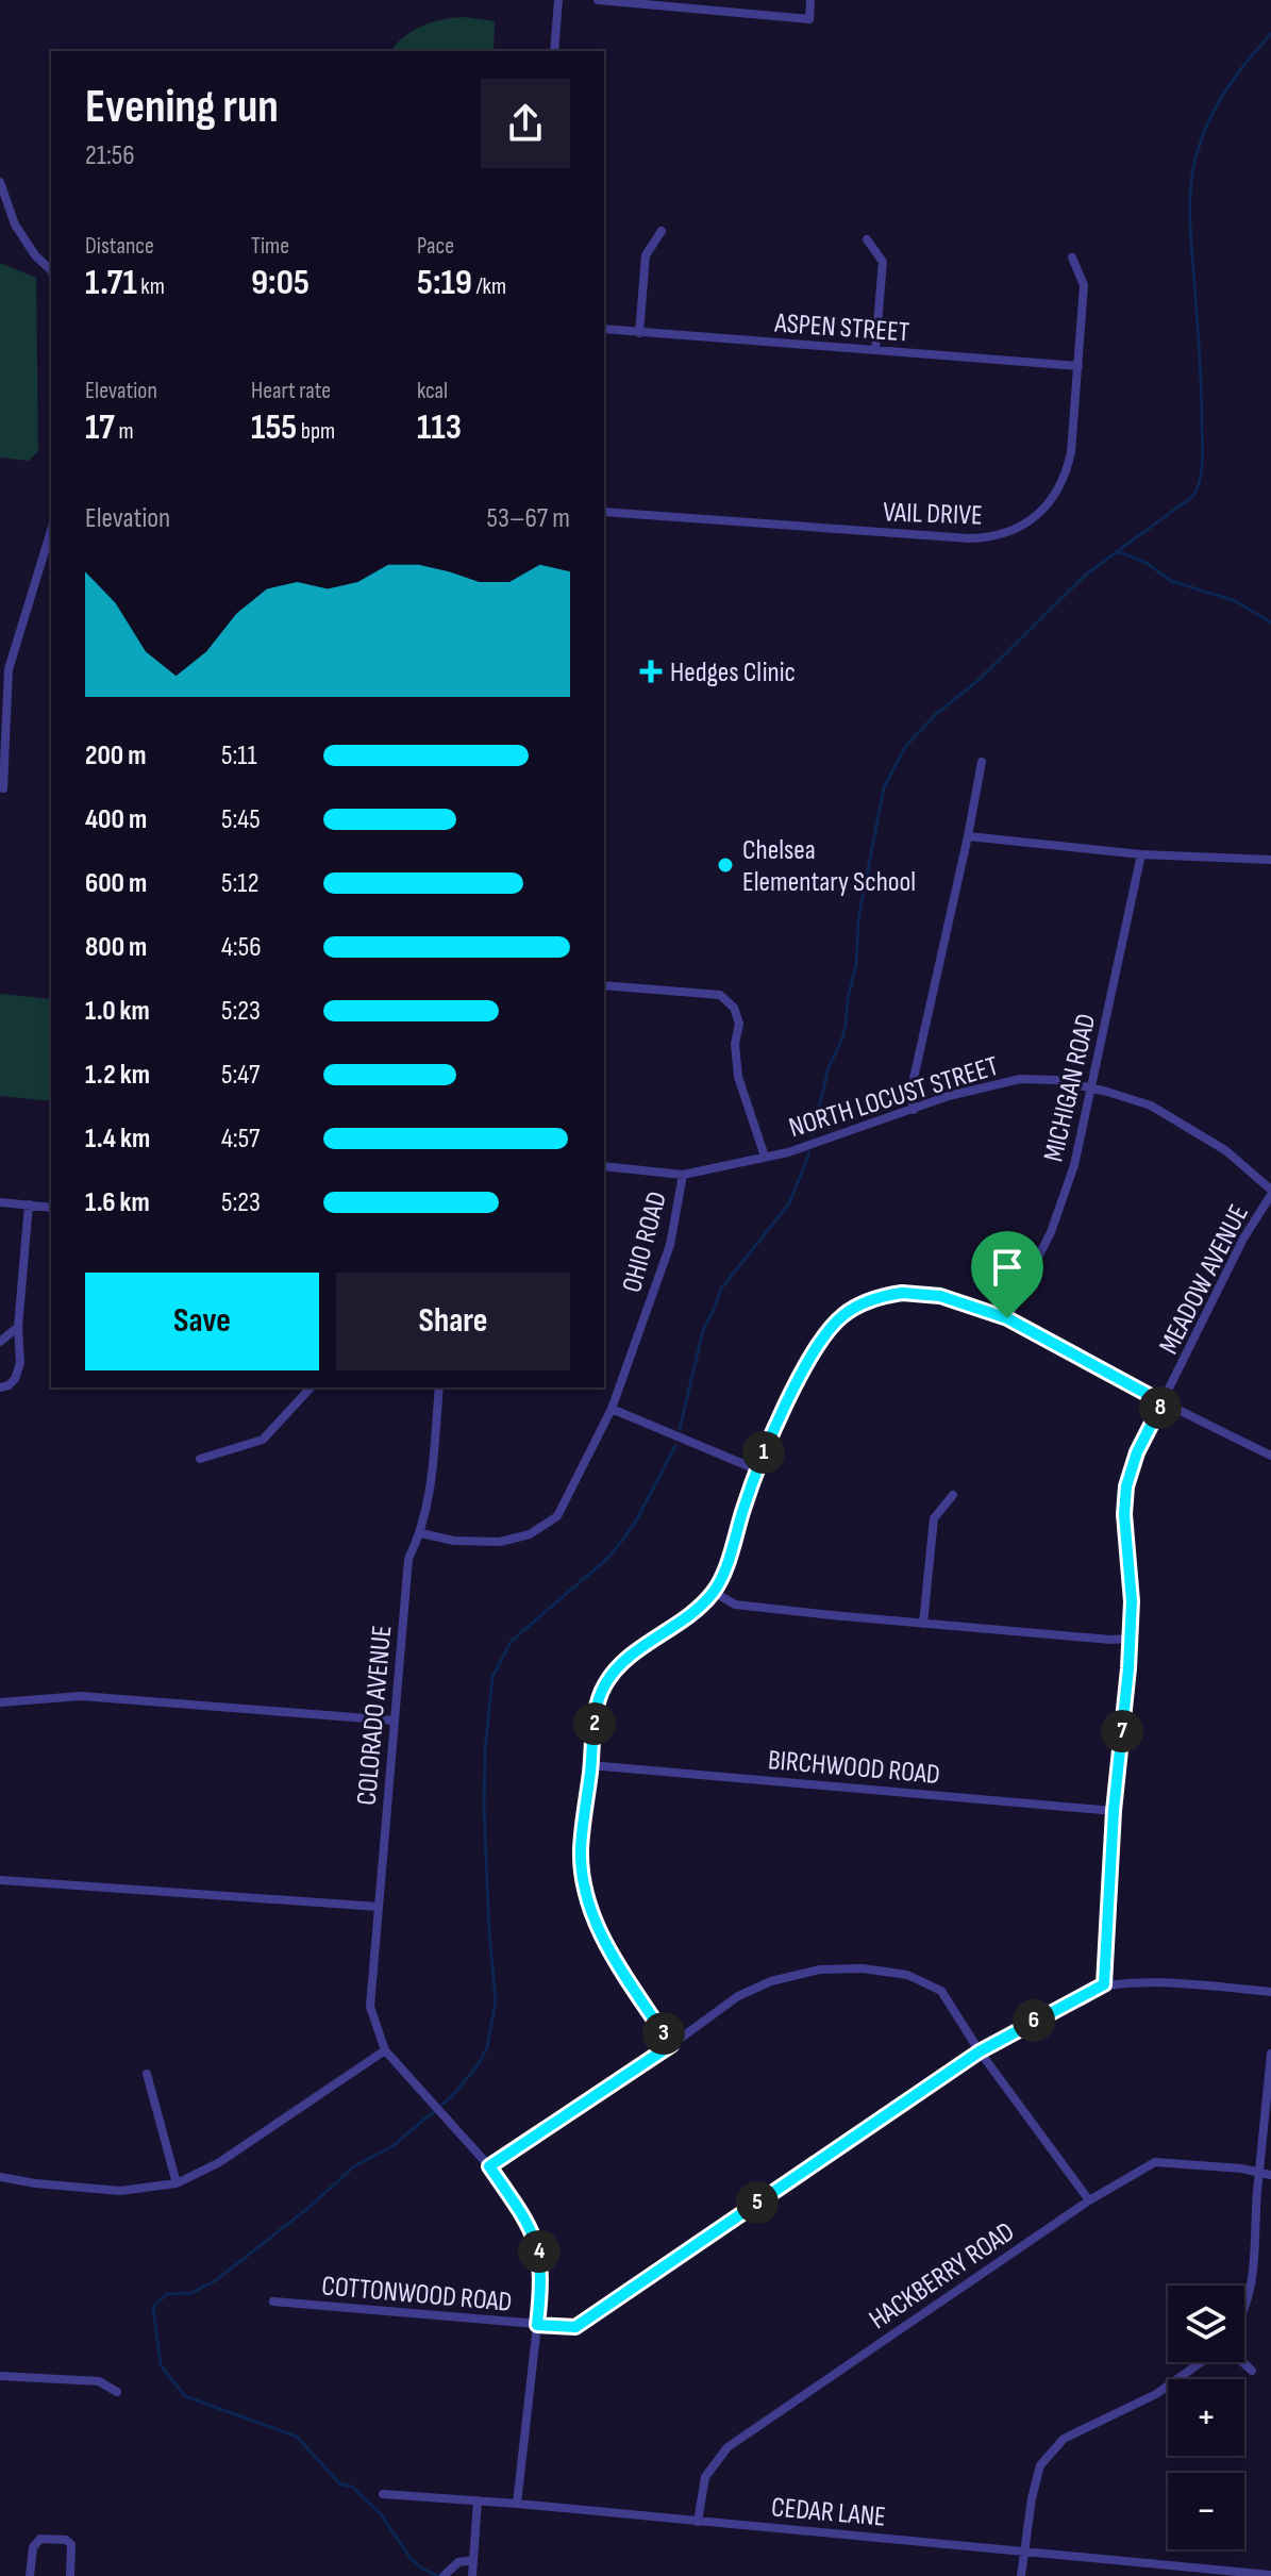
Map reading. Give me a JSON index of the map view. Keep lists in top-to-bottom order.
{
  "streets": {
    "street": [
      "ASPEN STREET",
      "VAIL DRIVE",
      "MICHIGAN ROAD",
      "NORTH LOCUST STREET",
      "OHIO ROAD",
      "MEADOW AVENUE",
      "COLORADO AVENUE",
      "BIRCHWOOD ROAD",
      "HACKBERRY ROAD",
      "COTTONWOOD ROAD",
      "CEDAR LANE"
    ]
  },
  "crossings": [
    ["ASPEN STREET", "VAIL DRIVE"],
    ["MICHIGAN ROAD", "NORTH LOCUST STREET"],
    ["NORTH LOCUST STREET", "OHIO ROAD"],
    ["NORTH LOCUST STREET", "MEADOW AVENUE"],
    ["OHIO ROAD", "COLORADO AVENUE"],
    ["MEADOW AVENUE", "BIRCHWOOD ROAD"],
    ["MEADOW AVENUE", "COTTONWOOD ROAD"],
    ["HACKBERRY ROAD", "CEDAR LANE"]
  ],
  "places": {
    "health": ["Hedges Clinic"],
    "other": ["Chelsea Elementary School"]
  },
  "page": {
    "heading": ["Evening run", "21:56"],
    "stats": [
      ["Distance", "1.71 km"],
      ["Time", "9:05"],
      ["Pace", "5:19 /km"],
      ["Elevation", "17 m"],
      ["Heart rate", "155 bpm"],
      ["kcal", "113"]
    ],
    "chart": ["Elevation", "53–67 m"],
    "list": [
      {
        "name": "200 m",
        "note": "5:11"
      },
      {
        "name": "400 m",
        "note": "5:45"
      },
      {
        "name": "600 m",
        "note": "5:12"
      },
      {
        "name": "800 m",
        "note": "4:56"
      },
      {
        "name": "1.0 km",
        "note": "5:23"
      },
      {
        "name": "1.2 km",
        "note": "5:47"
      },
      {
        "name": "1.4 km",
        "note": "4:57"
      },
      {
        "name": "1.6 km",
        "note": "5:23"
      }
    ],
    "buttons": ["Save", "Share"],
    "pins": [
      "8",
      "1",
      "2",
      "7",
      "6",
      "3",
      "5",
      "4"
    ],
    "map_buttons": ["+", "−"]
  }
}
